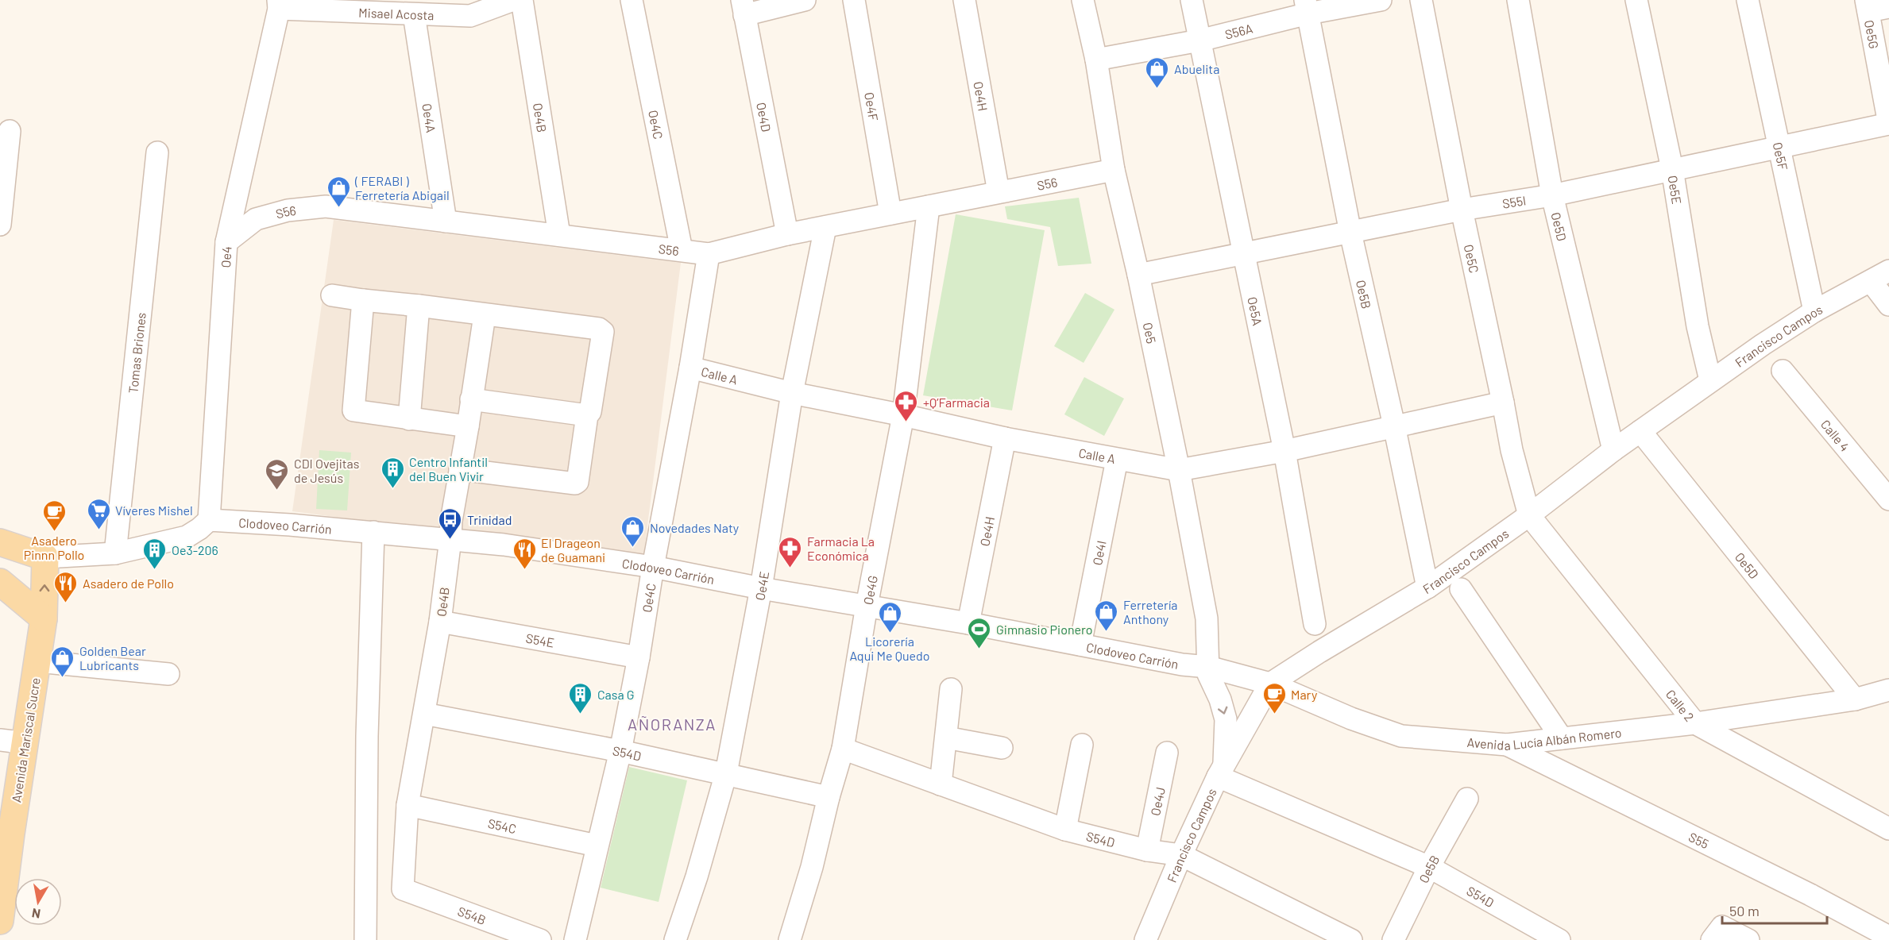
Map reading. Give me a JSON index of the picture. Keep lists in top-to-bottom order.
{
  "streets": {
    "main road": ["Avenida Mariscal Sucre"],
    "street": [
      "Misael Acosta",
      "S56A",
      "Oe5G",
      "Oe4H",
      "Oe4F",
      "Oe4A",
      "Oe4B",
      "Oe4D",
      "Oe4C",
      "Oe5F",
      "S56",
      "Oe5E",
      "S55I",
      "Oe5D",
      "Oe4",
      "Oe5C",
      "Oe5B",
      "Oe5A",
      "Oe5",
      "Francisco Campos",
      "Tomas Briones",
      "Calle A",
      "Calle 4",
      "Clodoveo Carrión",
      "Oe4I",
      "Oe4E",
      "Oe4G",
      "S54E",
      "Calle 2",
      "Avenida Lucía Albán Romero",
      "S54D",
      "Oe4J",
      "S54C",
      "S55",
      "S54B"
    ]
  },
  "crossings": [
    ["Misael Acosta", "Oe4A"],
    ["Misael Acosta", "Oe4"],
    ["S56A", "Oe5B"],
    ["S56A", "Oe5A"],
    ["S56A", "Oe5"],
    ["Oe5G", "S55I"],
    ["Oe4H", "S56"],
    ["Oe4H", "Calle A"],
    ["Oe4H", "Clodoveo Carrión"],
    ["Oe4F", "S56"],
    ["Oe4A", "S56"],
    ["Oe4B", "S56"],
    ["Oe4B", "Clodoveo Carrión"],
    ["Oe4B", "S54E"],
    ["Oe4B", "S54D"],
    ["Oe4B", "S54C"],
    ["Oe4B", "S54B"],
    ["Oe4D", "S56"],
    ["Oe4C", "S56"],
    ["Oe4C", "Calle A"],
    ["Oe4C", "Clodoveo Carrión"],
    ["Oe4C", "S54E"],
    ["Oe4C", "S54D"],
    ["Oe4C", "S54C"],
    ["Oe5F", "S55I"],
    ["Oe5F", "Francisco Campos"],
    ["S56", "Oe4"],
    ["S56", "Oe5"],
    ["S56", "Oe4E"],
    ["S56", "Oe4G"],
    ["Oe5E", "S55I"],
    ["Oe5E", "Francisco Campos"],
    ["S55I", "Oe5D"],
    ["S55I", "Oe5C"],
    ["S55I", "Oe5B"],
    ["S55I", "Oe5A"],
    ["S55I", "Oe5"],
    ["Oe5D", "Francisco Campos"],
    ["Oe5D", "Avenida Lucía Albán Romero"],
    ["Oe4", "Clodoveo Carrión"],
    ["Oe5C", "Francisco Campos"],
    ["Oe5C", "Calle A"],
    ["Oe5C", "Calle 2"],
    ["Oe5B", "Francisco Campos"],
    ["Oe5B", "Calle A"],
    ["Oe5B", "S54D"],
    ["Oe5A", "Calle A"],
    ["Oe5", "Francisco Campos"],
    ["Oe5", "Calle A"],
    ["Oe5", "Clodoveo Carrión"],
    ["Oe5", "Avenida Lucía Albán Romero"],
    ["Oe5", "S54D"],
    ["Francisco Campos", "Calle 2"],
    ["Francisco Campos", "Avenida Lucía Albán Romero"],
    ["Francisco Campos", "S54D"],
    ["Calle A", "Oe4I"],
    ["Calle A", "Oe4E"],
    ["Calle A", "Oe4G"],
    ["Clodoveo Carrión", "Oe4I"],
    ["Clodoveo Carrión", "Oe4E"],
    ["Clodoveo Carrión", "Oe4G"],
    ["Clodoveo Carrión", "Avenida Lucía Albán Romero"],
    ["Oe4E", "S54D"],
    ["Oe4G", "S54D"],
    ["Calle 2", "Avenida Lucía Albán Romero"],
    ["Avenida Lucía Albán Romero", "S55"],
    ["S54D", "Oe4J"]
  ],
  "districts": ["AÑORANZA"],
  "places": {
    "shop": [
      "Abuelita",
      "( FERABI ) Ferretería Abigail",
      "Novedades Naty",
      "Ferretería Anthony",
      "Licorería Aqui Me Quedo",
      "Golden Bear Lubricants"
    ],
    "pharmacy": ["+Q’Farmacia", "Farmacia La Económica"],
    "building": ["Centro Infantil del Buen Vivir", "Oe3-206", "Casa G"],
    "school or university": ["CDI Ovejitas de Jesús"],
    "supermarket": ["Víveres Mishel"],
    "cafe": ["Asadero Pinnn Pollo", "Mary"],
    "bus stop": ["Trinidad"],
    "restaurant": ["El Drageon de Guamani", "Asadero de Pollo"],
    "sports": ["Gimnasio Pionero"]
  },
  "scale_bar": "50 m",
  "north": "bottom"
}
